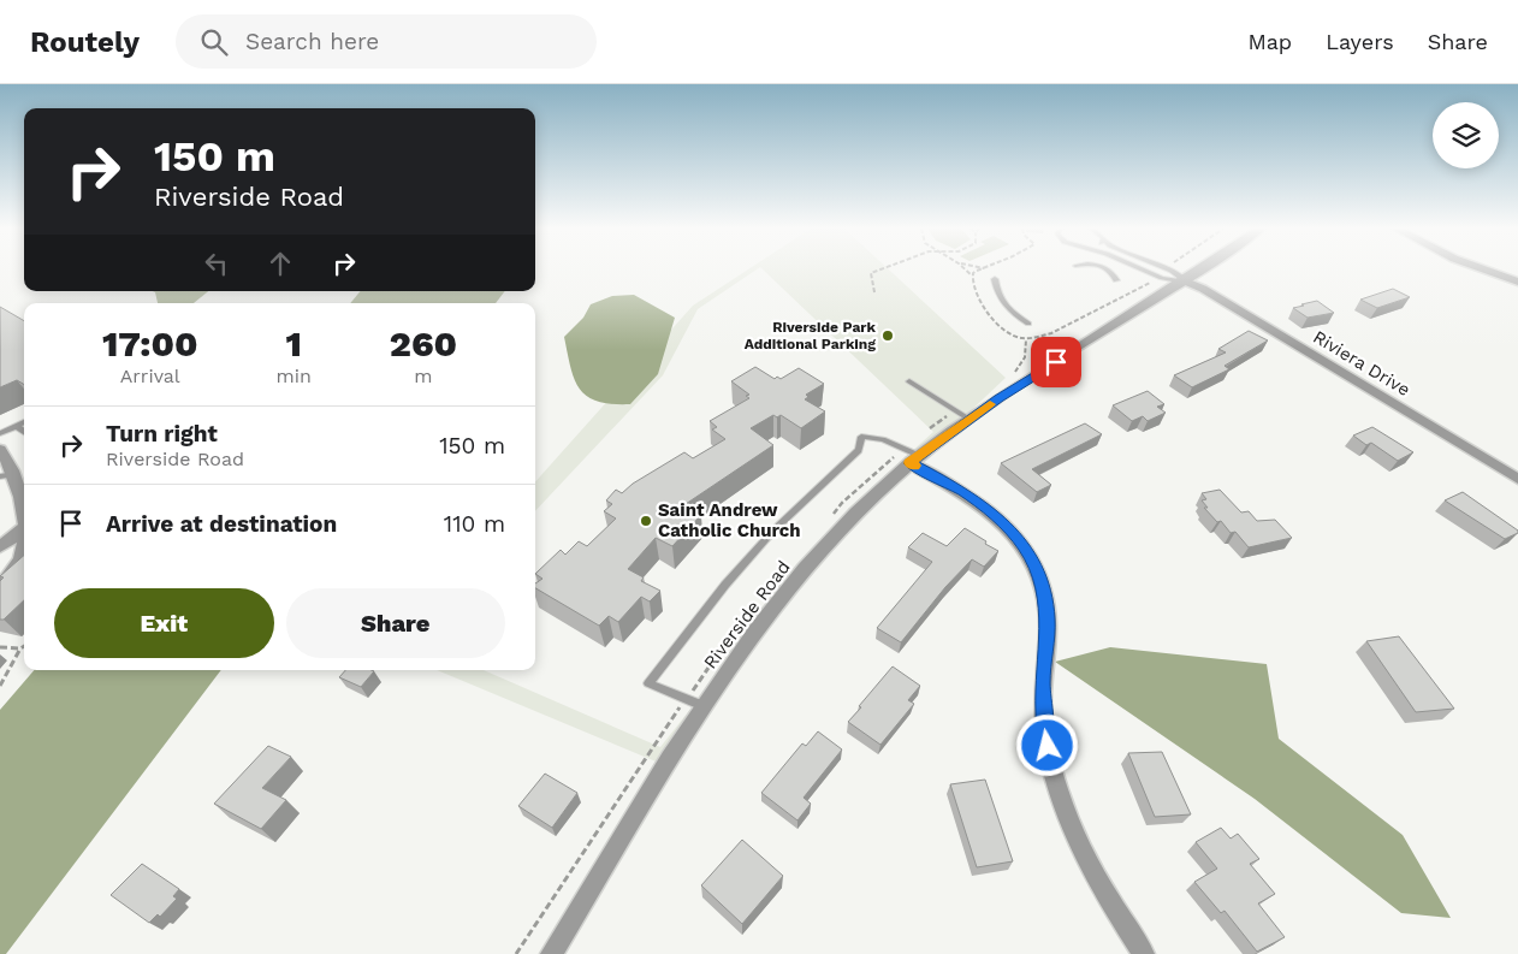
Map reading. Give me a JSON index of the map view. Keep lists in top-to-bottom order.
{
  "streets": {
    "street": ["Riviera Drive", "Riverside Road"]
  },
  "crossings": [
    ["Riviera Drive", "Riverside Road"]
  ],
  "places": ["Riverside Park Additional Parking", "Saint Andrew Catholic Church"],
  "page": {
    "header": "Routely",
    "search": "Search here",
    "nav": ["Map", "Layers", "Share"],
    "turn": ["150 m", "Riverside Road"],
    "eta": [
      "17:00",
      "Arrival",
      "1",
      "min",
      "260",
      "m"
    ],
    "list": [
      {
        "name": "Turn right",
        "note": "Riverside Road",
        "value": "150 m"
      },
      {
        "name": "Arrive at destination",
        "value": "110 m"
      }
    ],
    "buttons": ["Exit", "Share"]
  }
}
